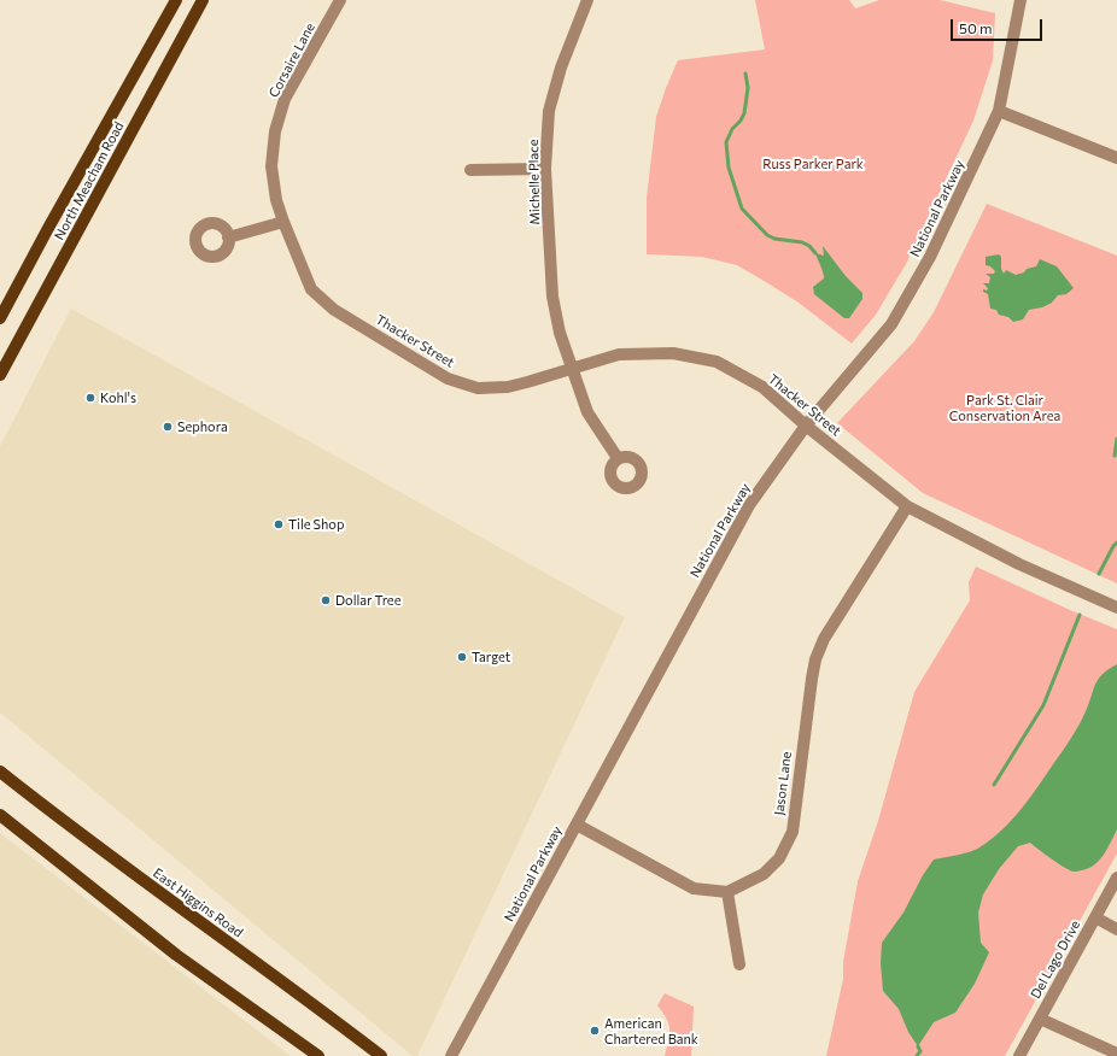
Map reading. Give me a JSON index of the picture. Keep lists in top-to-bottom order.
{
  "streets": {
    "main road": ["North Meacham Road", "East Higgins Road"],
    "street": [
      "Corsaire Lane",
      "Michelle Place",
      "National Parkway",
      "Thacker Street",
      "Jason Lane",
      "Del Lago Drive"
    ]
  },
  "crossings": [
    ["Corsaire Lane", "Thacker Street"],
    ["Michelle Place", "Thacker Street"],
    ["National Parkway", "Thacker Street"],
    ["Thacker Street", "Jason Lane"]
  ],
  "parks": ["Russ Parker Park", "Park St. Clair Conservation Area"],
  "places": [
    "Kohl's",
    "Sephora",
    "Tile Shop",
    "Dollar Tree",
    "Target",
    "American Chartered Bank"
  ],
  "scale_bar": "50 m"
}
